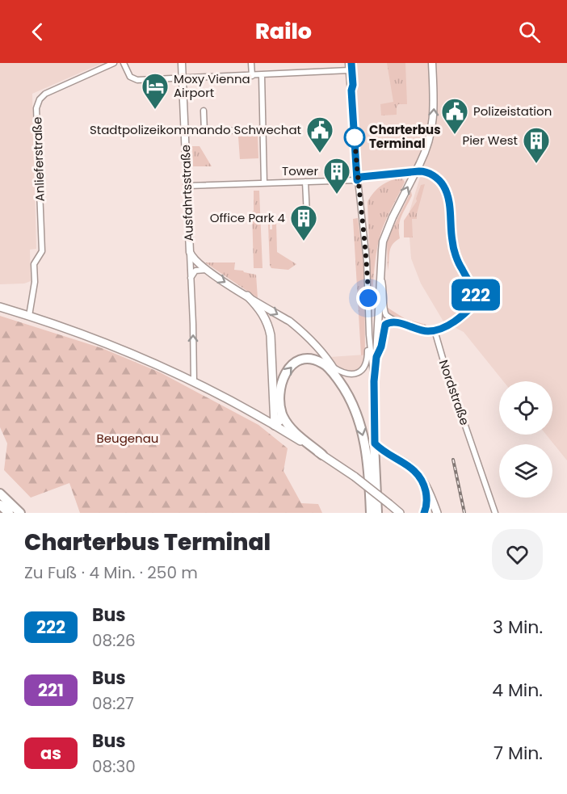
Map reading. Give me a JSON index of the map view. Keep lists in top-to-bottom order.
{
  "streets": {
    "street": ["Anlieferstraße", "Ausfahrtsstraße", "Nordstraße"]
  },
  "one_way": ["Ausfahrtsstraße"],
  "parks": ["Beugenau"],
  "places": {
    "hotel": ["Moxy Vienna Airport"],
    "public building": ["Polizeistation", "Stadtpolizeikommando Schwechat"],
    "other": ["Charterbus Terminal"],
    "building": ["Pier West", "Tower", "Office Park 4"]
  },
  "lines": ["bus line 222"],
  "page": {
    "header": "Railo",
    "on_map": "222",
    "heading": ["Charterbus Terminal", "Zu Fuß · 4 Min. · 250 m"],
    "list": [
      {
        "mark": "222",
        "name": "Bus",
        "note": "08:26",
        "value": "3 Min."
      },
      {
        "mark": "221",
        "name": "Bus",
        "note": "08:27",
        "value": "4 Min."
      },
      {
        "mark": "as",
        "name": "Bus",
        "note": "08:30",
        "value": "7 Min."
      }
    ]
  }
}
